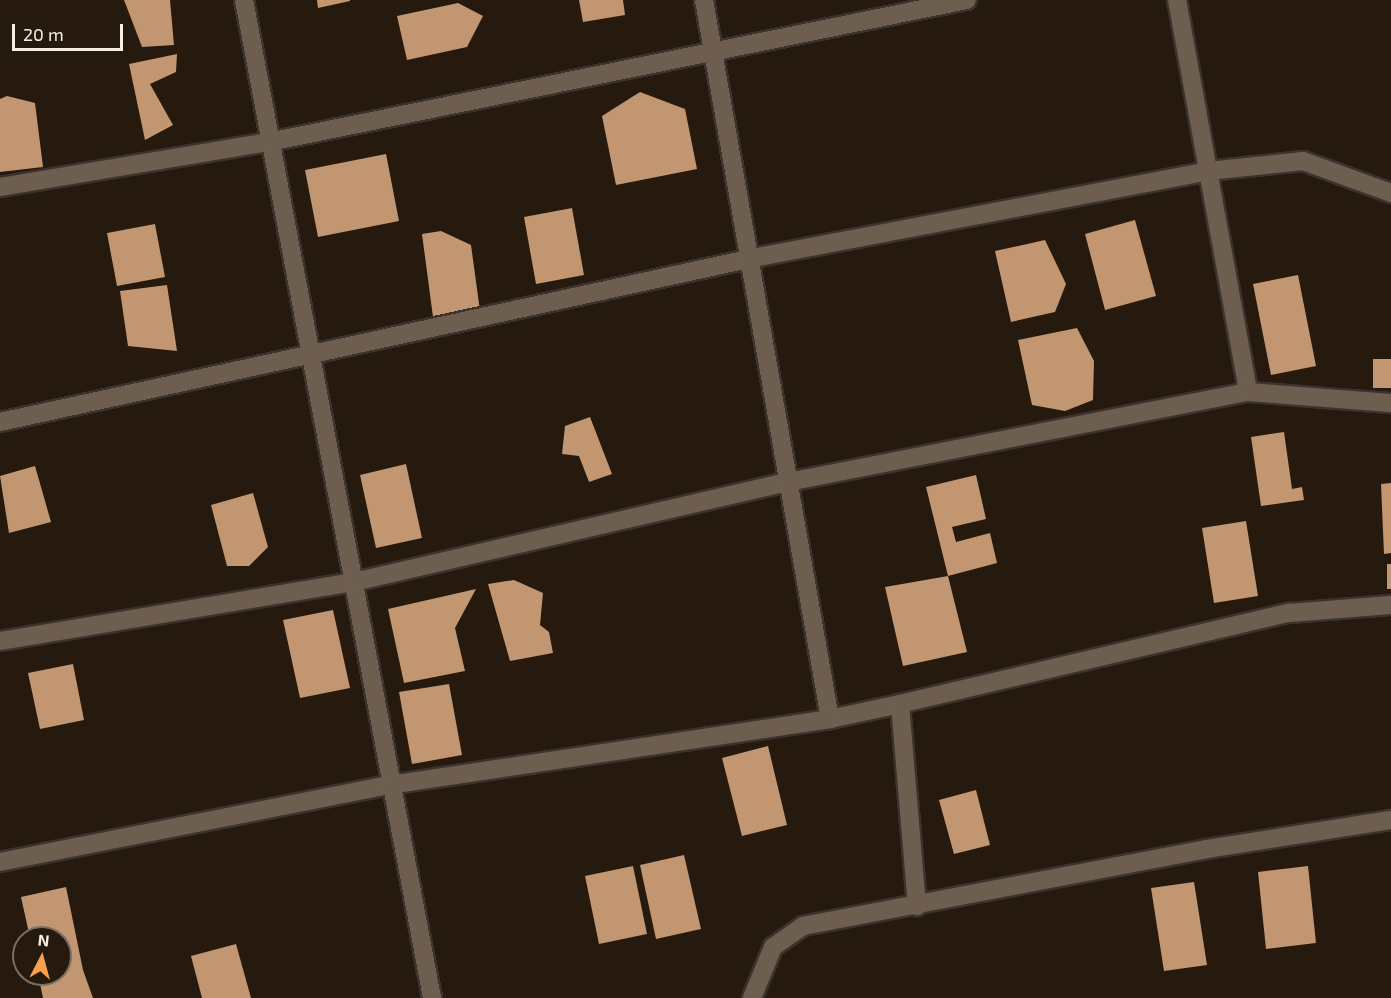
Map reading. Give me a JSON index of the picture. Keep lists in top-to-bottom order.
{
  "scale_bar": "20 m",
  "north": "top"
}
